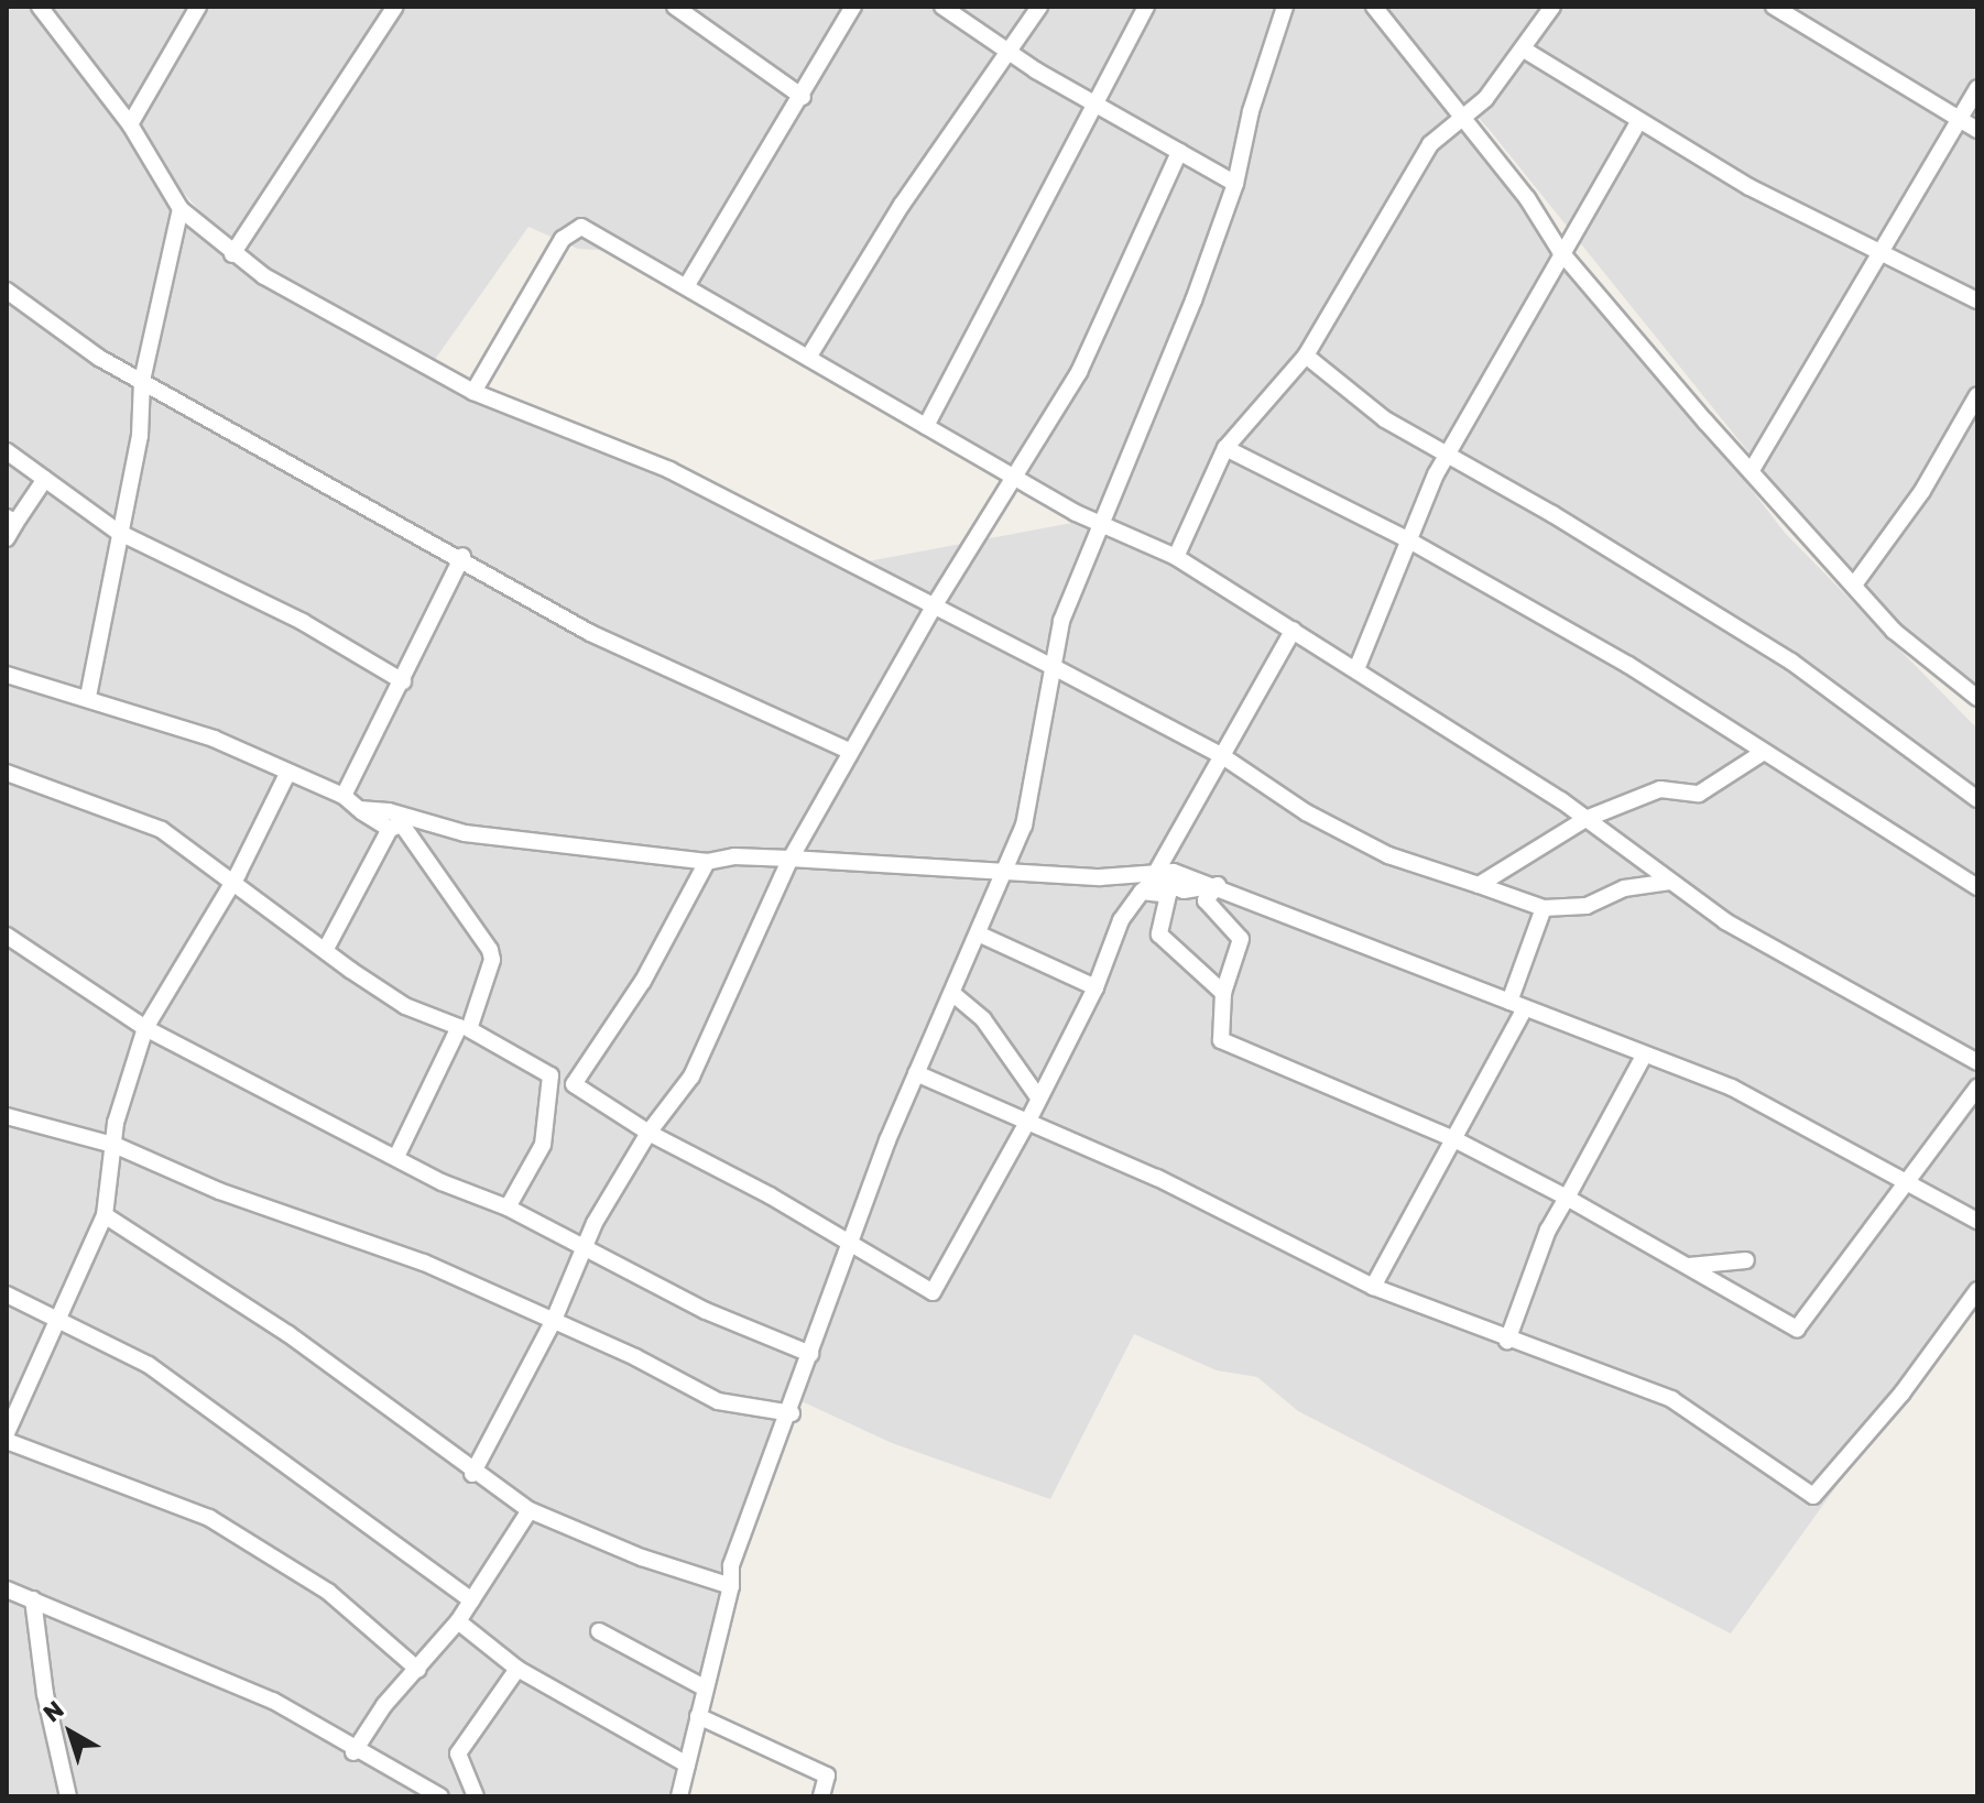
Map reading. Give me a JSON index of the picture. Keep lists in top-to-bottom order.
{
  "north": "top left"
}
